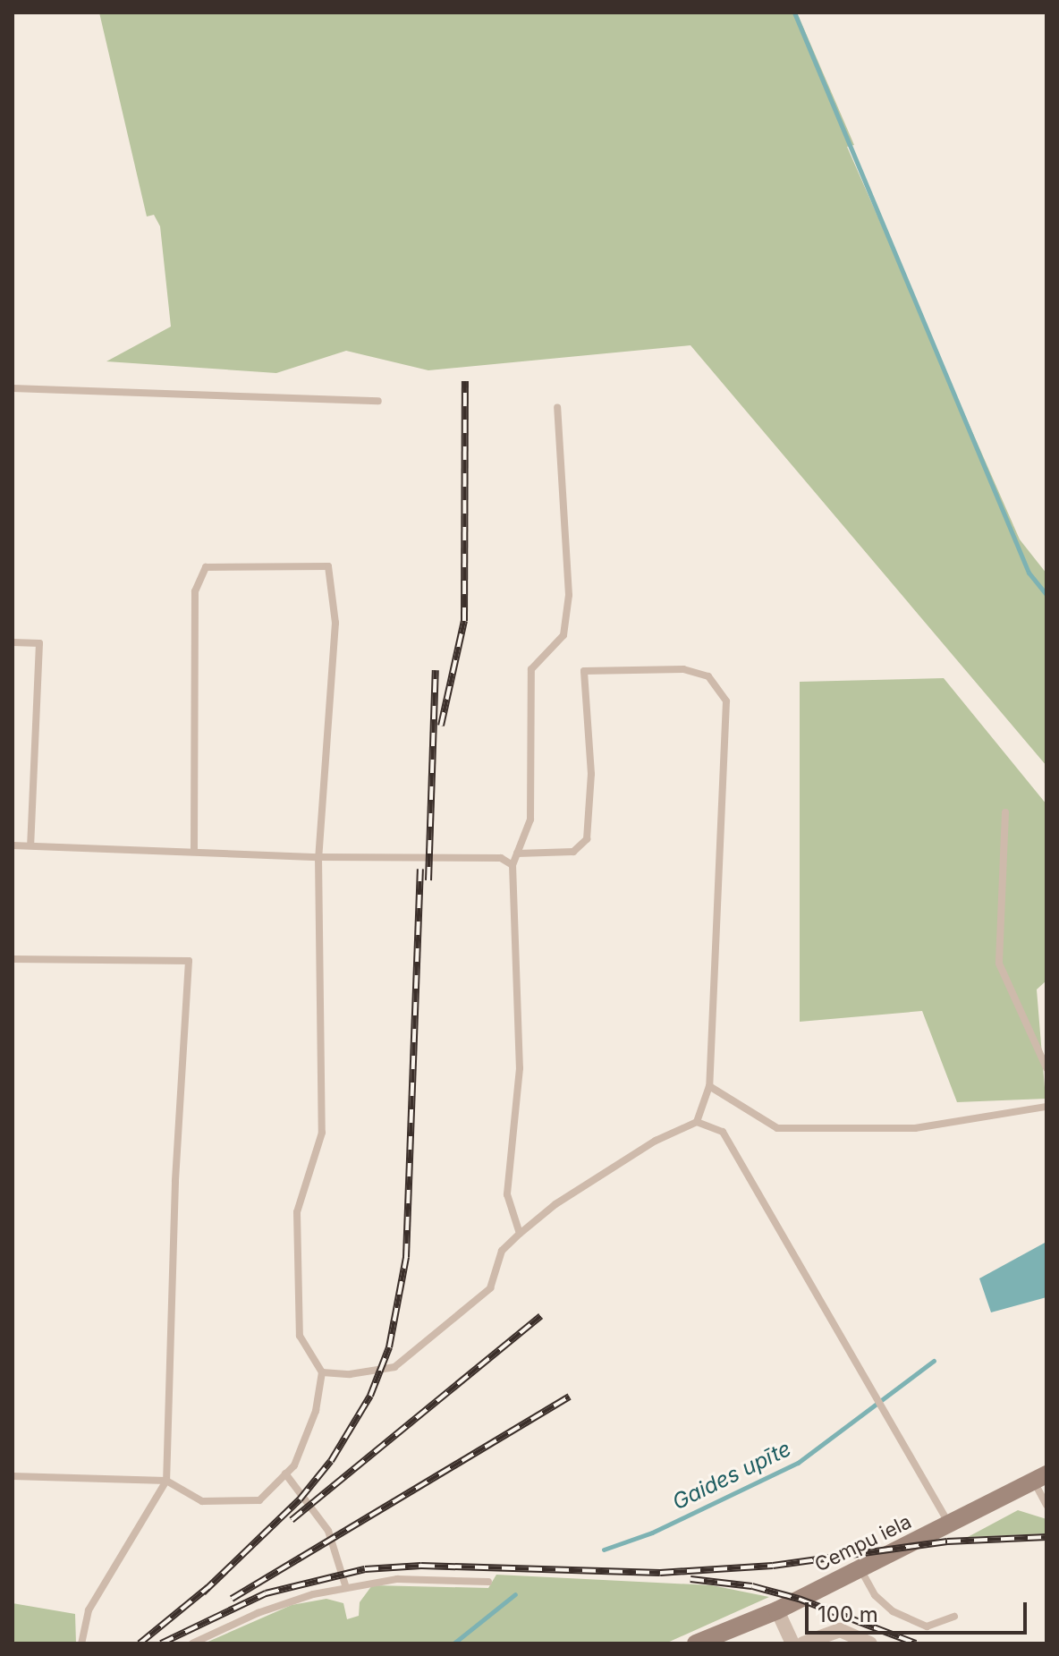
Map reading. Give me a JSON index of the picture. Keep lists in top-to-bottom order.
{
  "streets": {
    "main road": ["Cempu iela"]
  },
  "water": ["Gaides upīte"],
  "scale_bar": "100 m"
}
